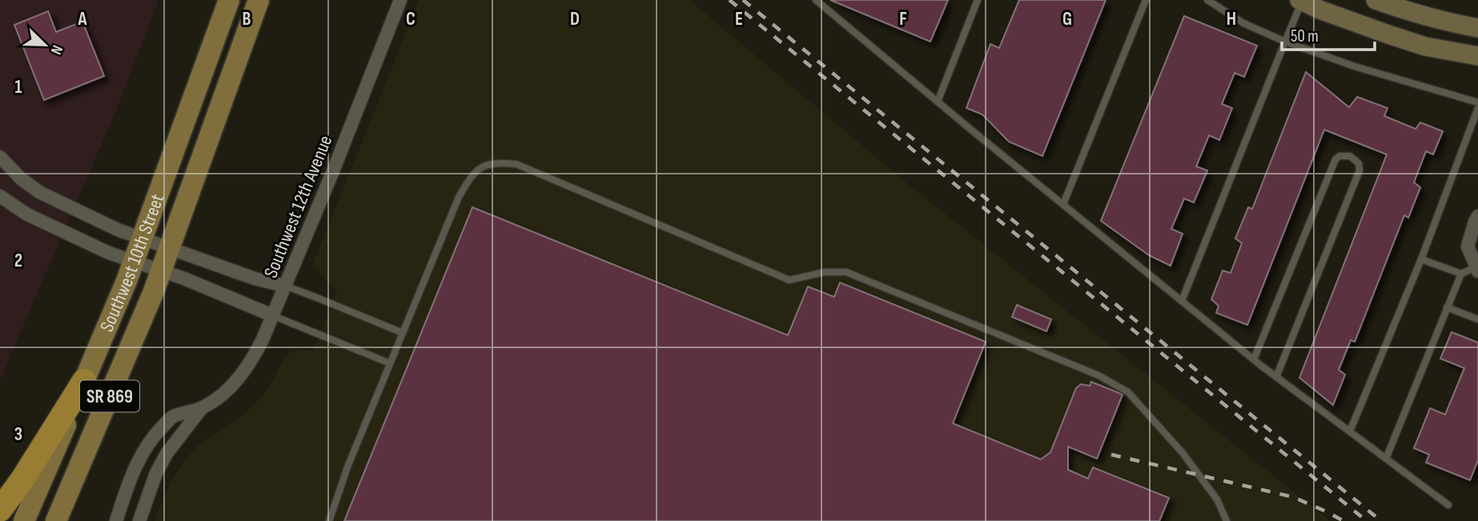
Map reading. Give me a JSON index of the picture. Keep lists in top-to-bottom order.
{
  "streets": {
    "main road": ["Southwest 10th Street", "SR 869"],
    "street": ["Southwest 12th Avenue"]
  },
  "scale_bar": "50 m",
  "north": "bottom right",
  "grid": {
    "columns": [
      "A",
      "B",
      "C",
      "D",
      "E",
      "F",
      "G",
      "H"
    ],
    "rows": ["1", "2", "3"]
  }
}
